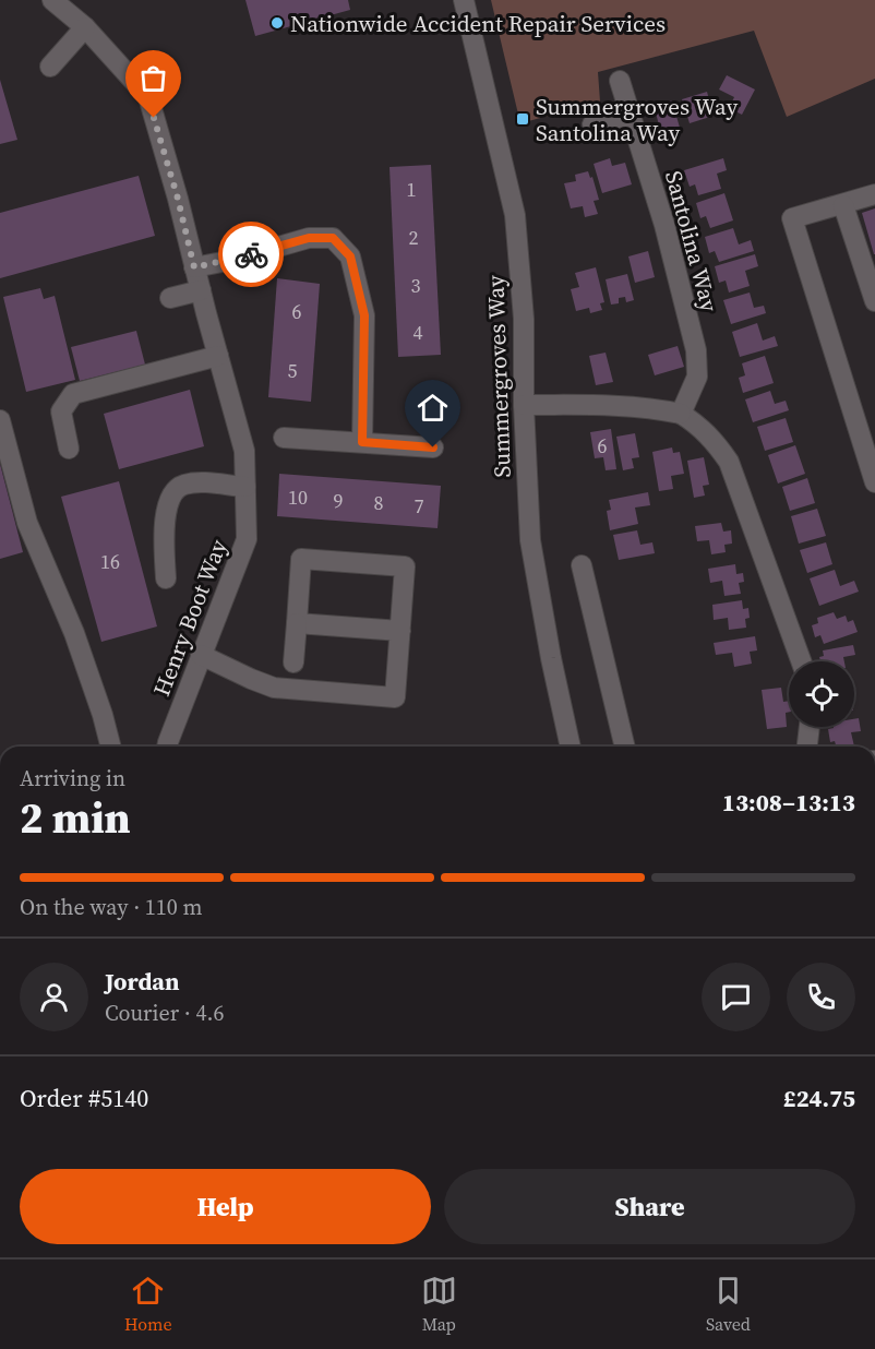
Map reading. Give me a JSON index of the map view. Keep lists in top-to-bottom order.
{
  "streets": {
    "street": ["Santolina Way", "Summergroves Way", "Henry Boot Way"]
  },
  "places": {
    "other": ["Nationwide Accident Repair Services"],
    "transit": ["Summergroves Way Santolina Way"]
  },
  "house_numbers": [
    "1",
    "2",
    "3",
    "6",
    "4",
    "5",
    "6",
    "10",
    "9",
    "8",
    "7",
    "16"
  ],
  "page": {
    "heading": ["2 min", "Arriving in", "13:08–13:13"],
    "panel": [
      "Jordan",
      "Courier · 4.6",
      "Order #5140",
      "£24.75"
    ],
    "bar": "On the way · 110 m",
    "buttons": ["Help", "Share"],
    "tabs": ["Home", "Map", "Saved"]
  }
}
